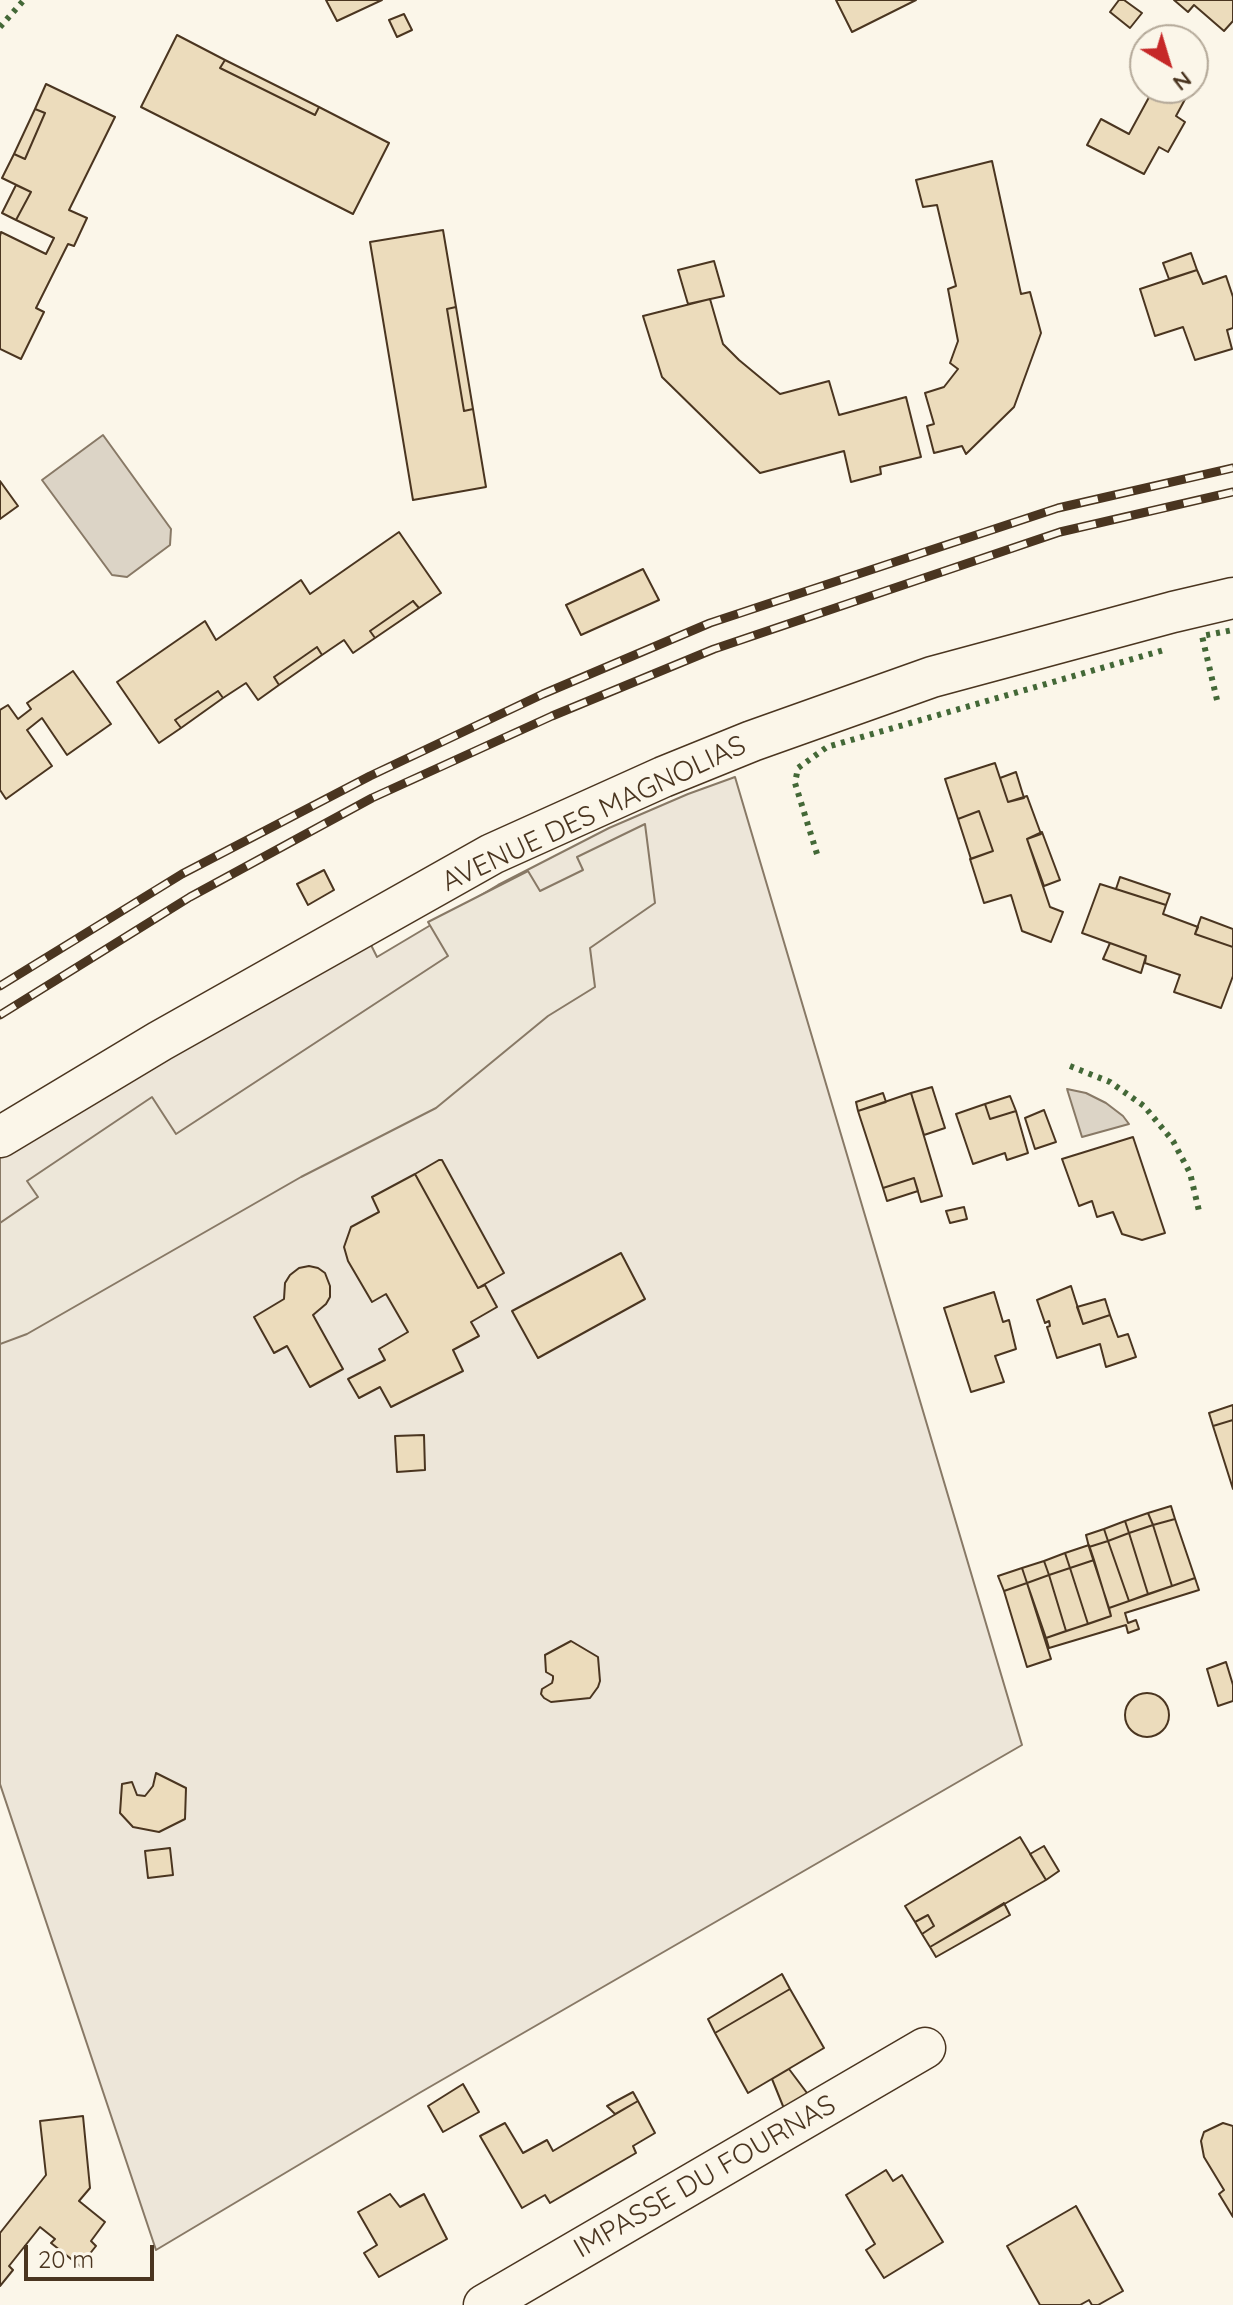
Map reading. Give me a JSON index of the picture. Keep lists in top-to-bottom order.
{
  "streets": {
    "street": ["AVENUE DES MAGNOLIAS", "IMPASSE DU FOURNAS"]
  },
  "scale_bar": "20 m",
  "north": "bottom right"
}
